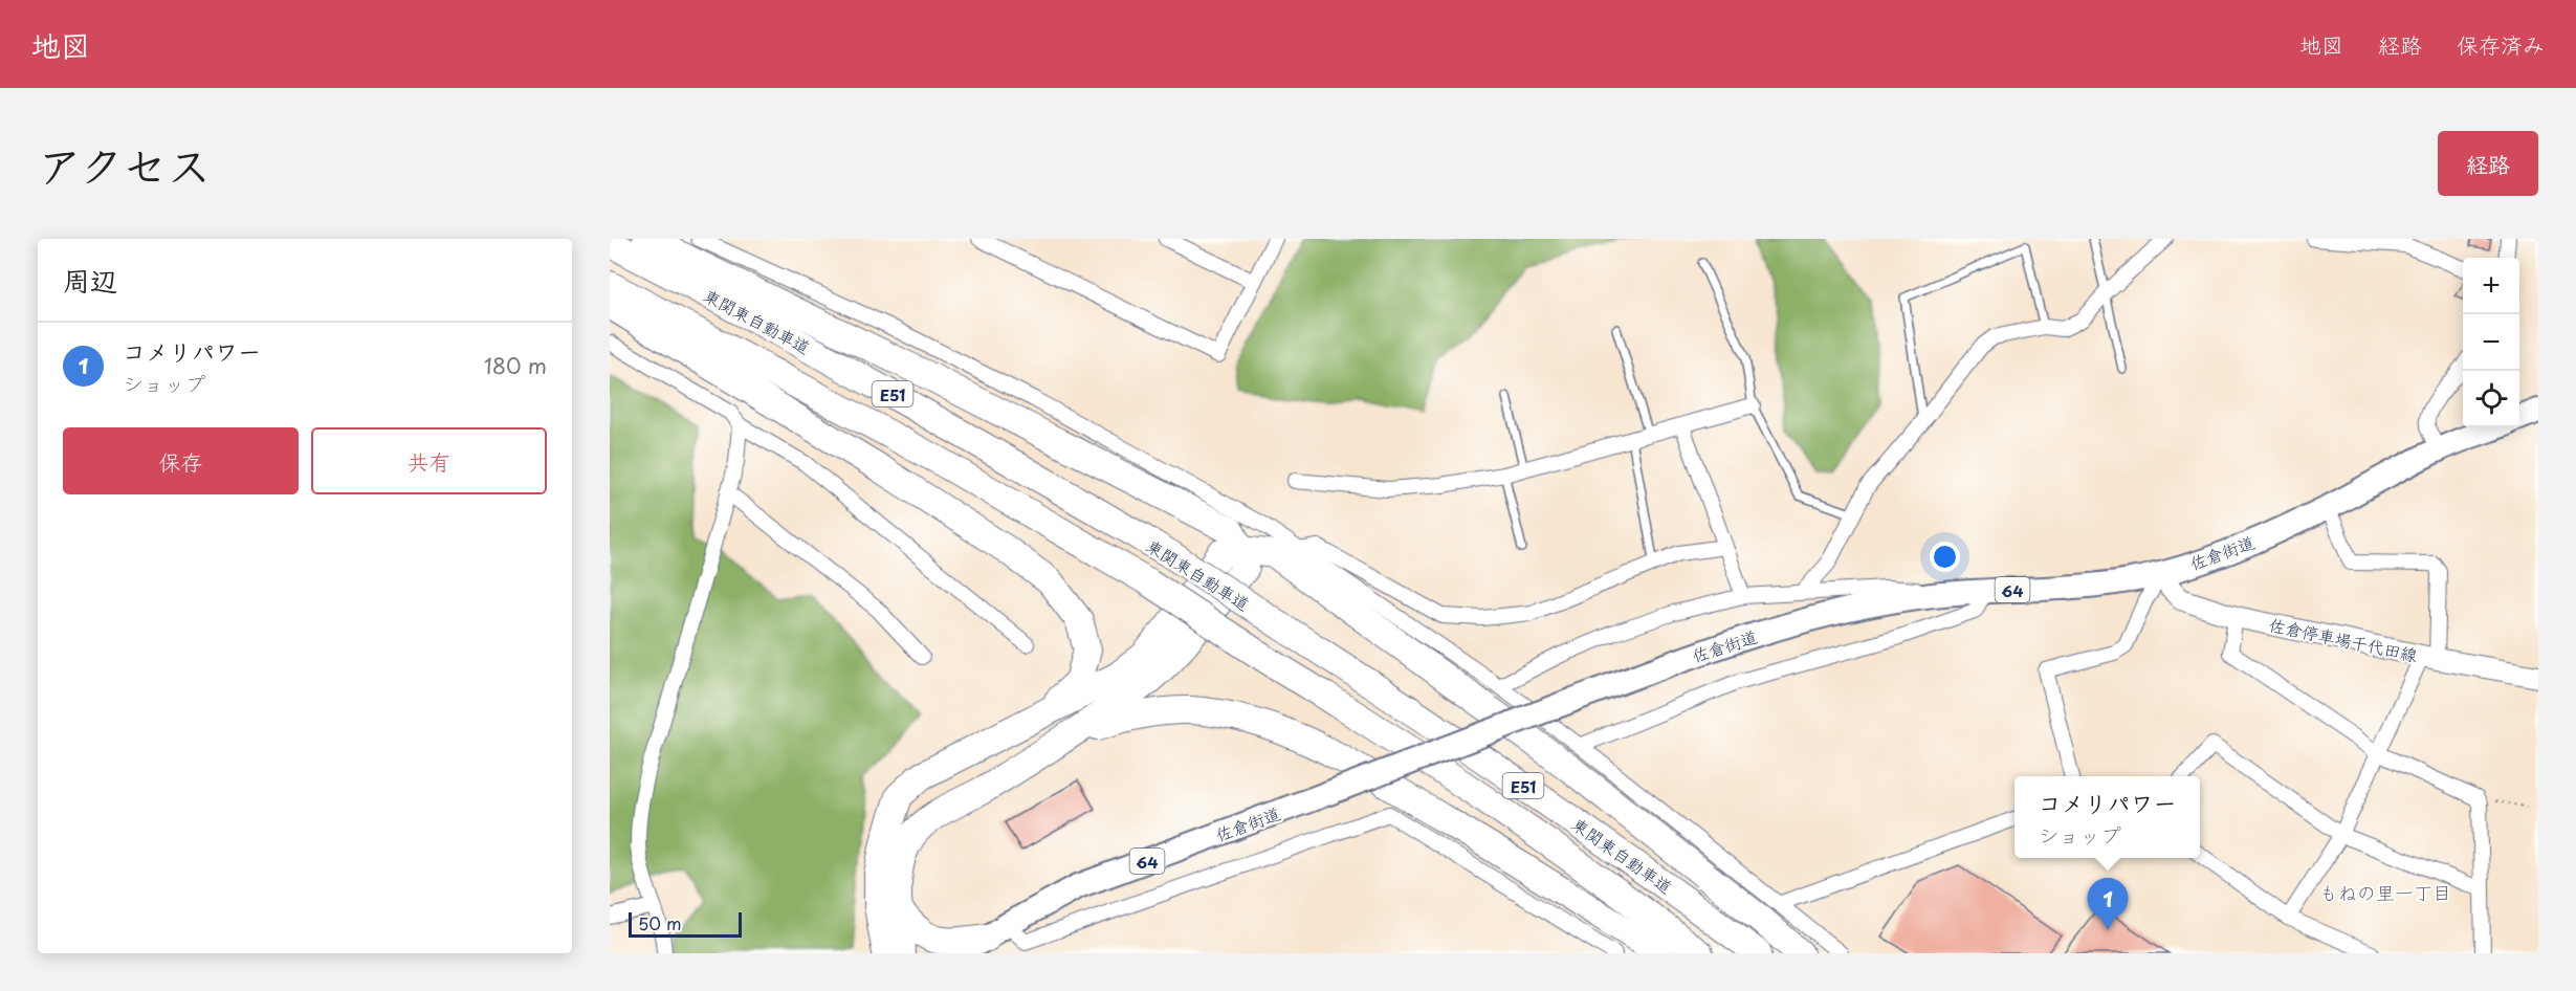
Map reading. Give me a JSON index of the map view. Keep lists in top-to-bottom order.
{
  "streets": {
    "highway": ["東関東自動車道", "E51"],
    "main road": ["佐倉街道", "64", "佐倉停車場千代田線"]
  },
  "crossings": [
    ["佐倉街道", "佐倉停車場千代田線"]
  ],
  "districts": ["もねの里一丁目"],
  "scale_bar": "50 m",
  "page": {
    "header": "地図",
    "nav": ["地図", "経路", "保存済み"],
    "title": "アクセス",
    "buttons": [
      "経路",
      ["保存", "共有"]
    ],
    "heading": "周辺",
    "map_buttons": ["+", "−"],
    "list": [
      {
        "mark": "1",
        "name": "コメリパワー",
        "note": "ショップ",
        "value": "180 m"
      }
    ],
    "popup": ["コメリパワー", "ショップ"],
    "pins": "1",
    "scale": "50 m"
  }
}
